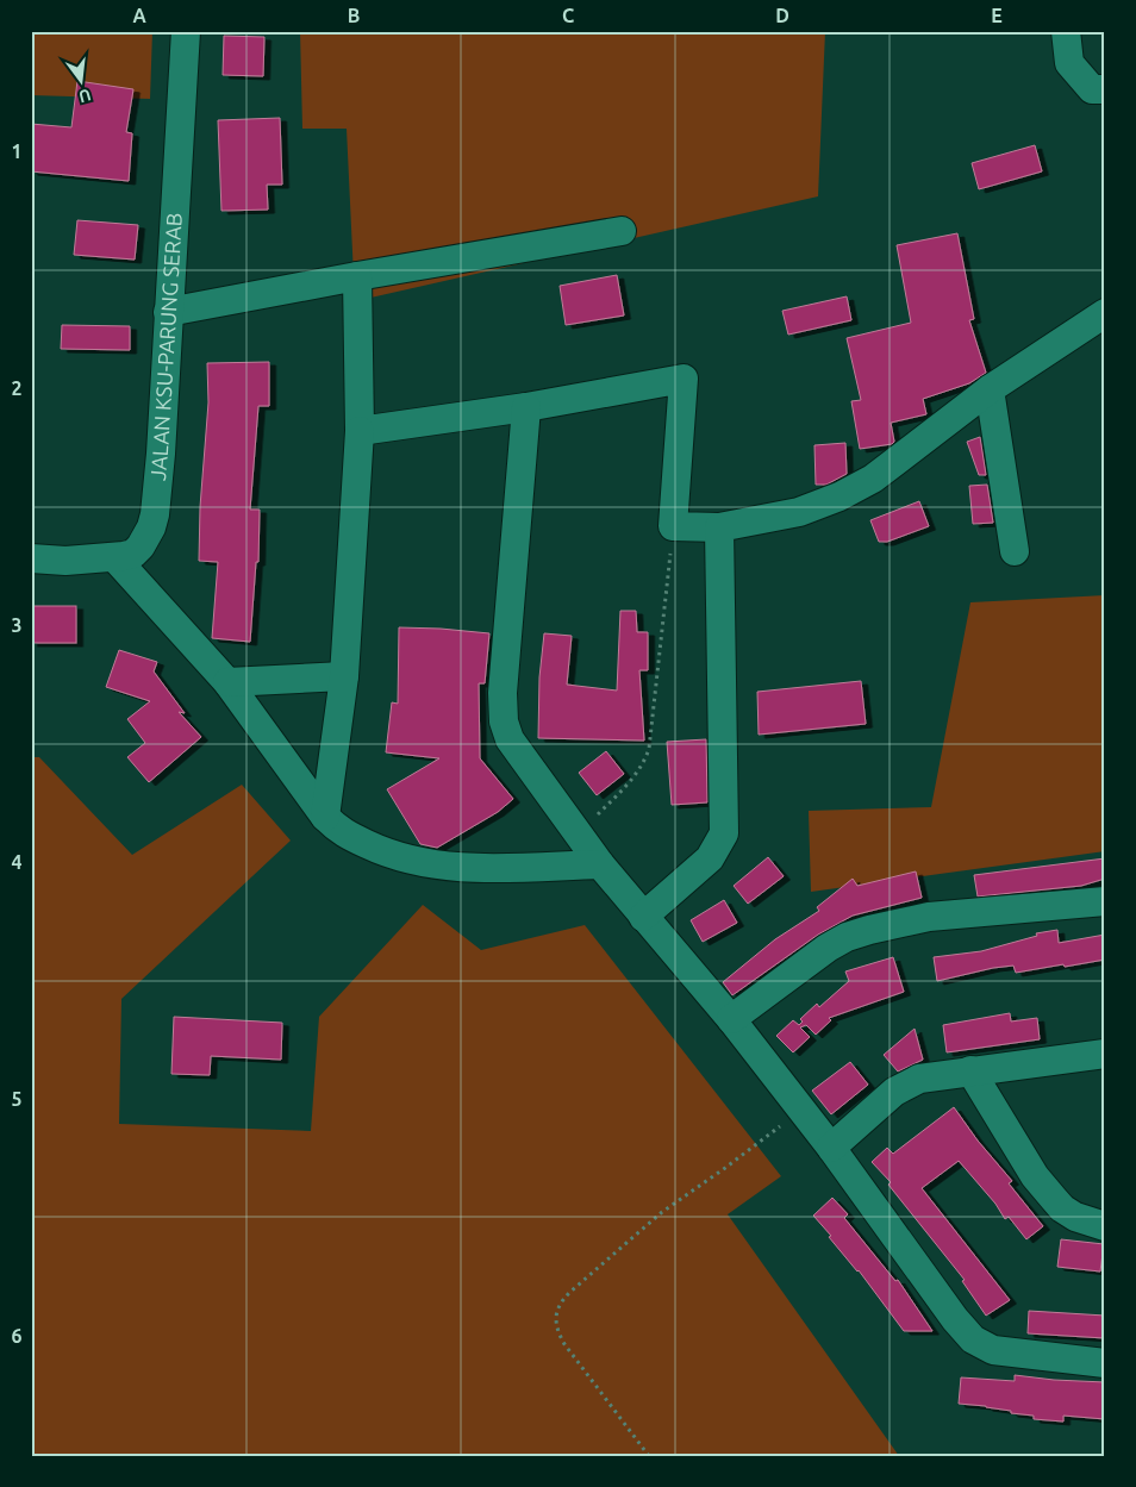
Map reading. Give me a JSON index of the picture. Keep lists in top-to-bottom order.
{
  "streets": {
    "street": ["JALAN KSU-PARUNG SERAB"]
  },
  "north": "bottom",
  "grid": {
    "columns": [
      "A",
      "B",
      "C",
      "D",
      "E"
    ],
    "rows": [
      "1",
      "2",
      "3",
      "4",
      "5",
      "6"
    ]
  }
}
